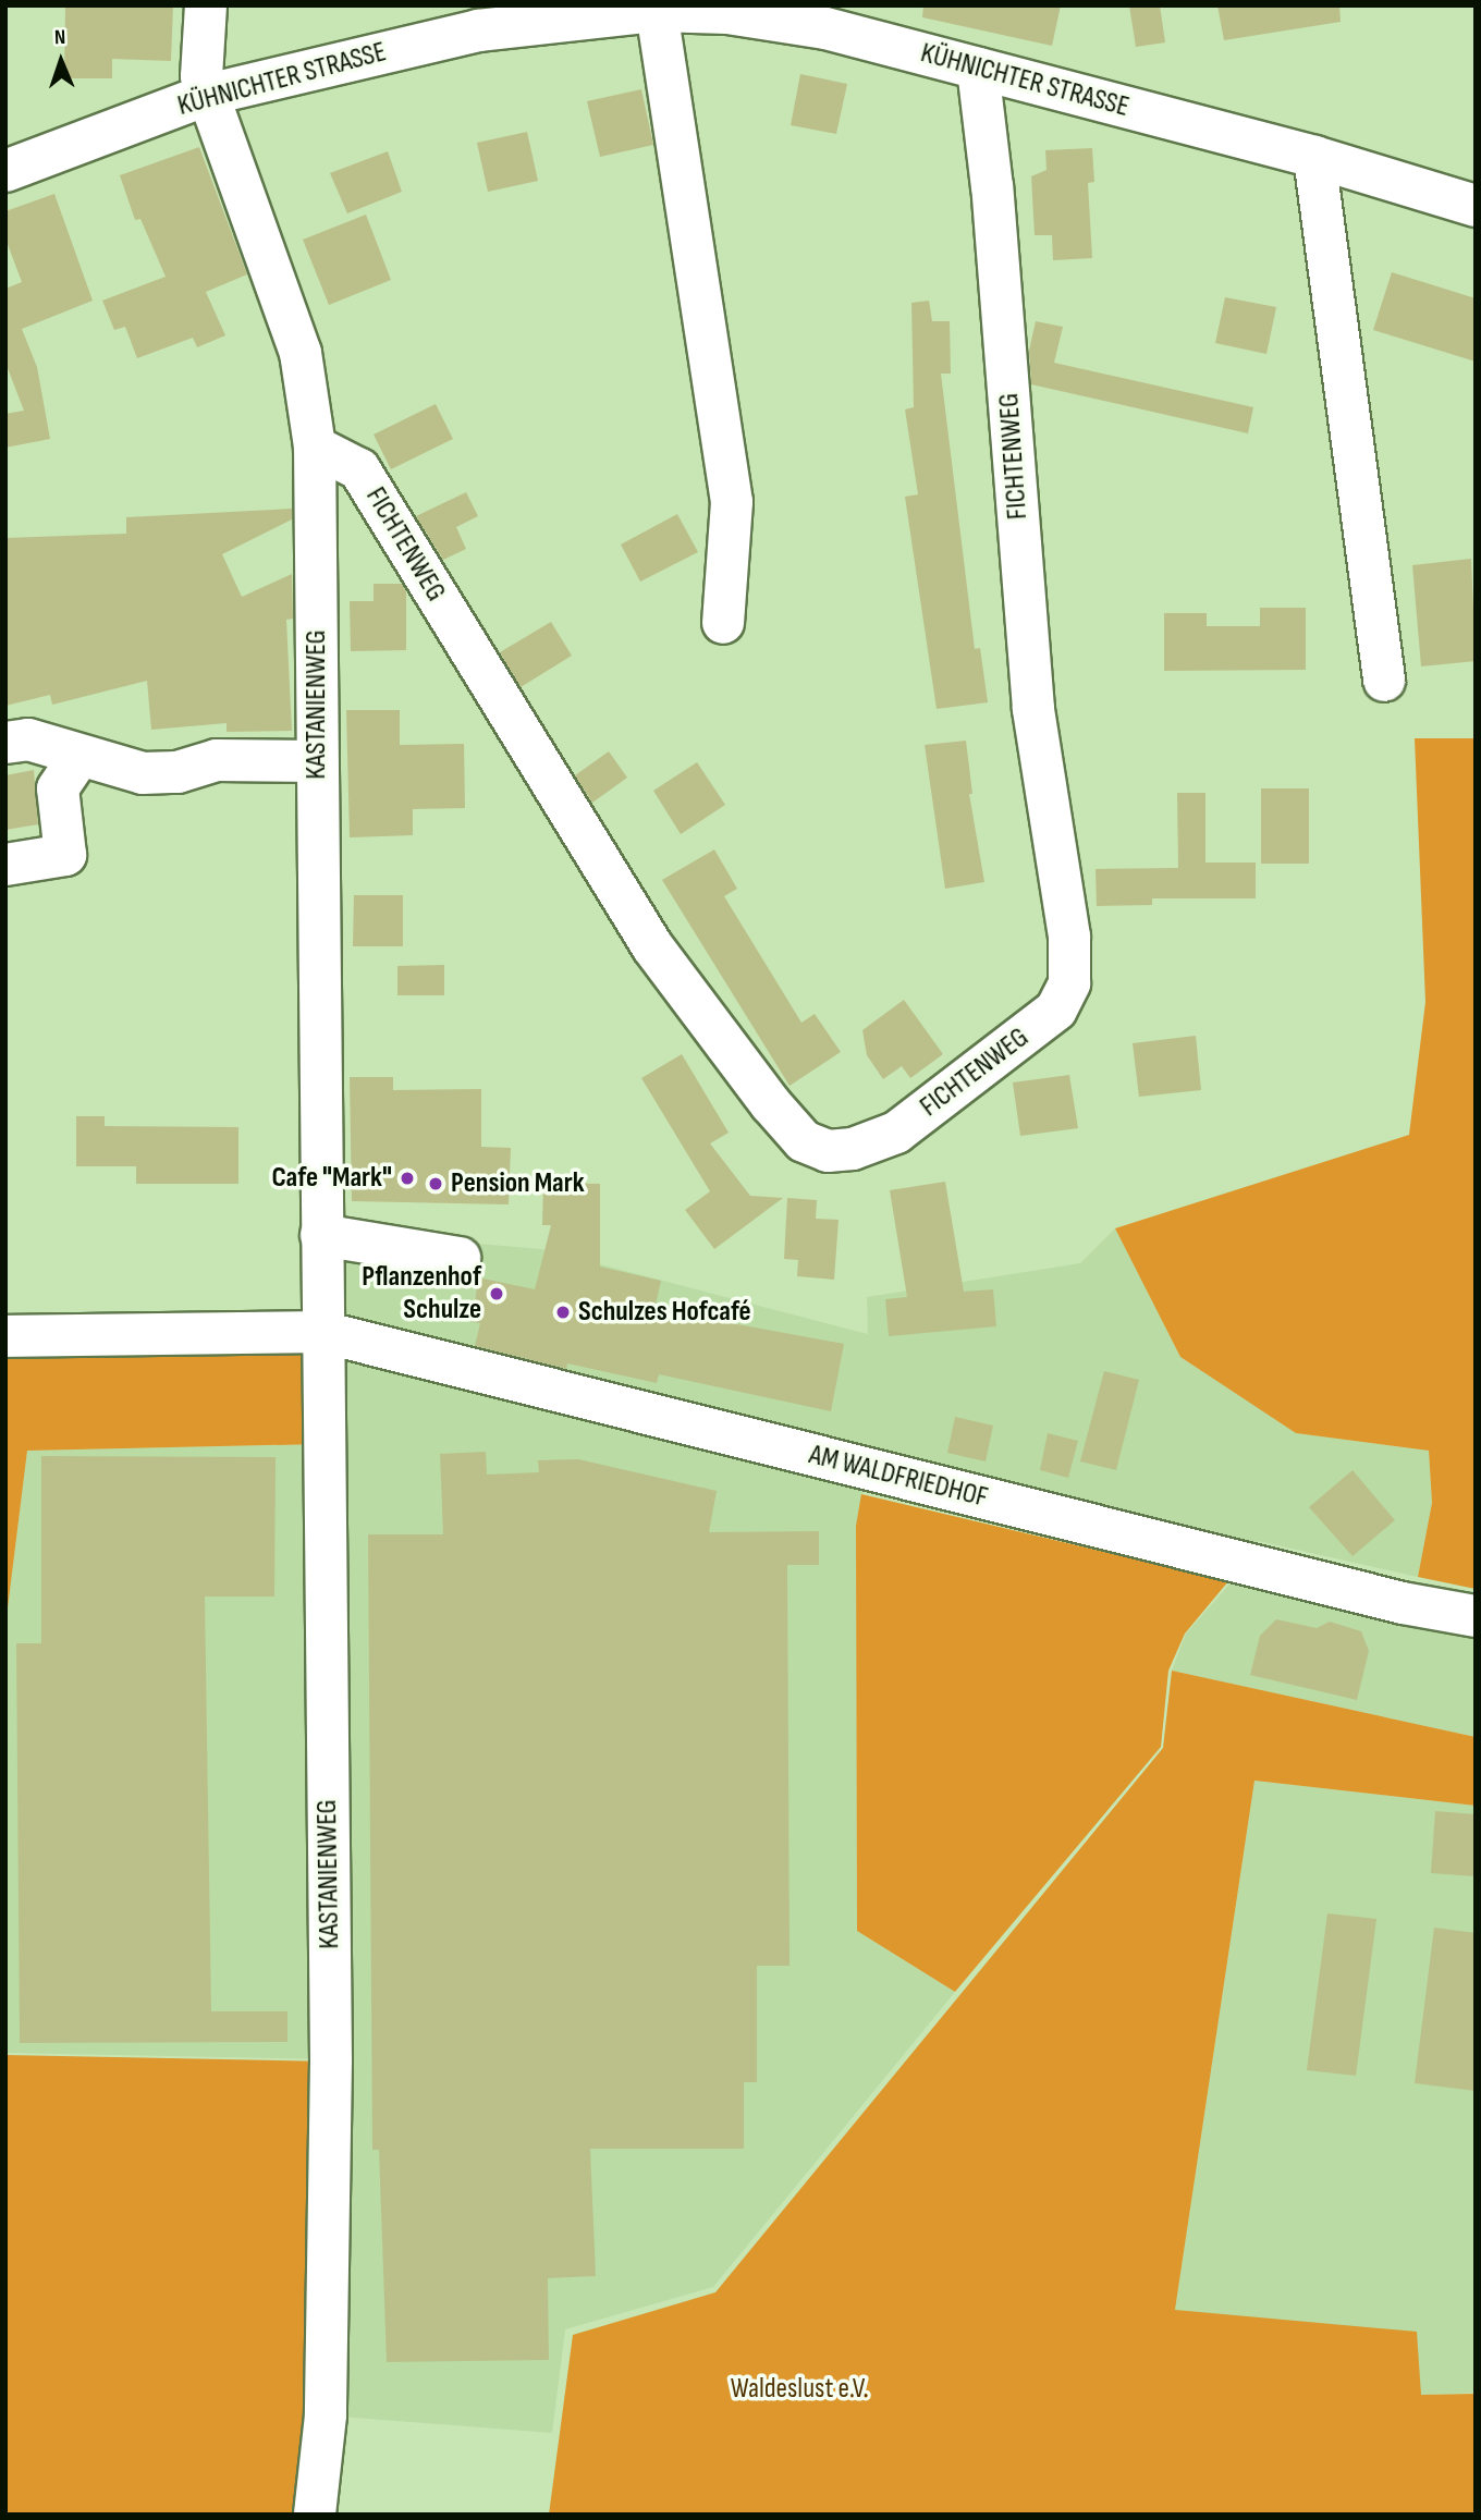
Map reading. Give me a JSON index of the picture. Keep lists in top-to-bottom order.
{
  "streets": {
    "street": [
      "KÜHNICHTER STRASSE",
      "FICHTENWEG",
      "KASTANIENWEG",
      "AM WALDFRIEDHOF"
    ]
  },
  "crossings": [
    ["KÜHNICHTER STRASSE", "FICHTENWEG"],
    ["KÜHNICHTER STRASSE", "KASTANIENWEG"],
    ["FICHTENWEG", "KASTANIENWEG"],
    ["KASTANIENWEG", "AM WALDFRIEDHOF"]
  ],
  "parks": ["Waldeslust e.V."],
  "places": [
    "Cafe \"Mark\"",
    "Pension Mark",
    "Pflanzenhof Schulze",
    "Schulzes Hofcafé"
  ],
  "north": "top"
}
